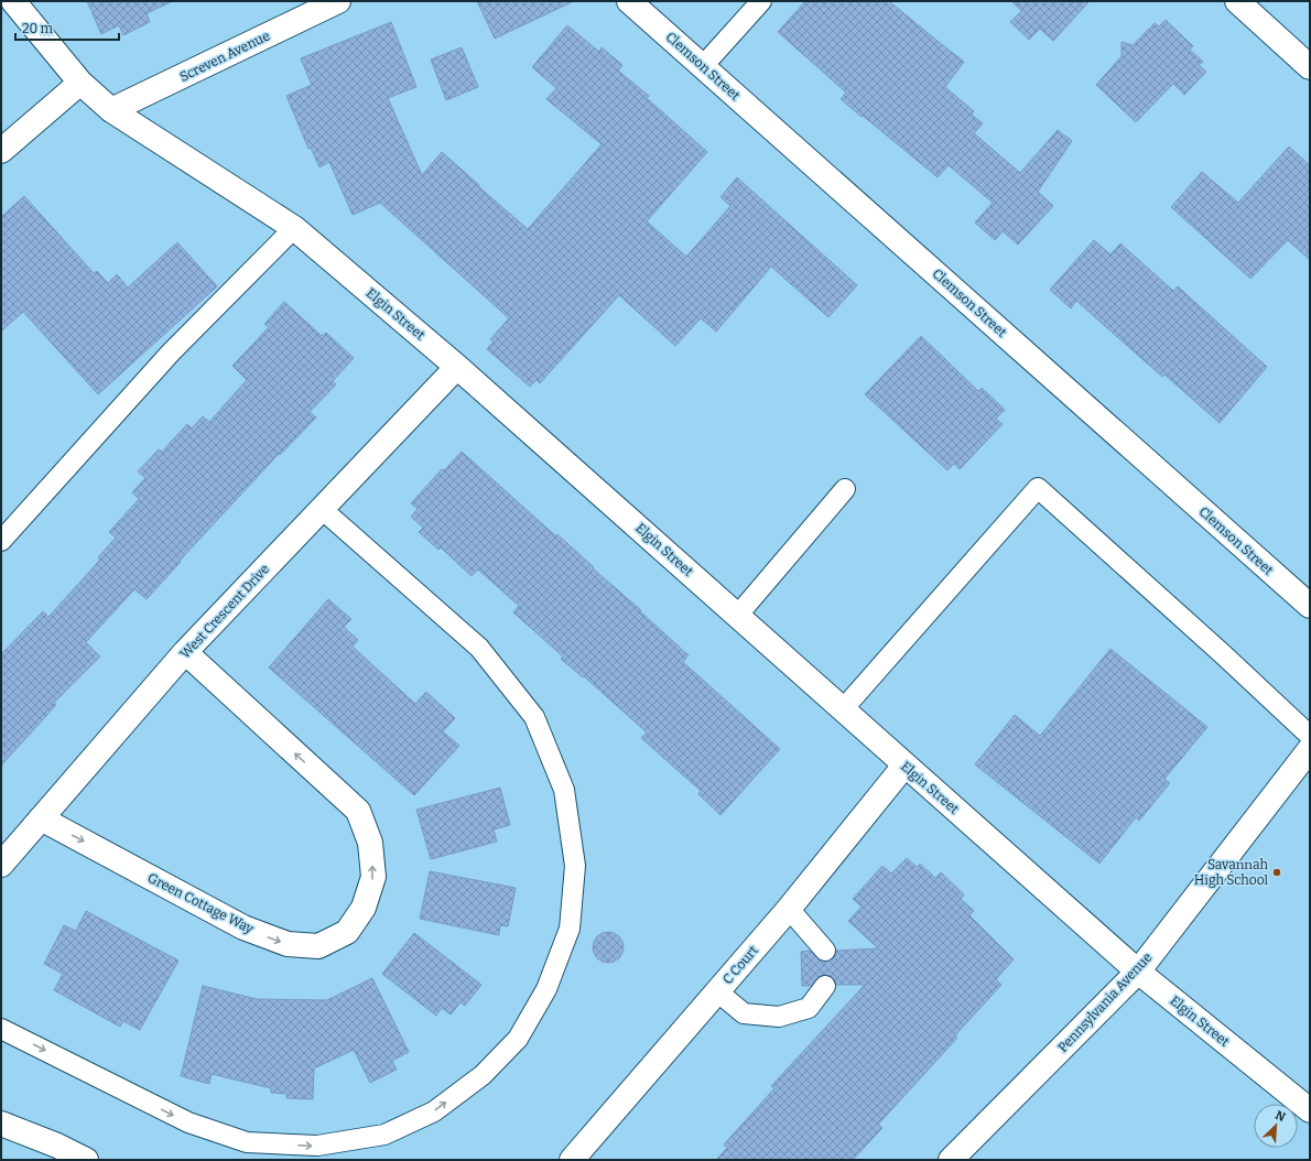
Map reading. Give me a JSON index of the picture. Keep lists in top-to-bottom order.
{
  "streets": {
    "street": [
      "Screven Avenue",
      "Clemson Street",
      "Elgin Street",
      "West Crescent Drive",
      "Green Cottage Way",
      "C Court",
      "Pennsylvania Avenue"
    ]
  },
  "crossings": [
    ["Screven Avenue", "Elgin Street"],
    ["Elgin Street", "West Crescent Drive"],
    ["Elgin Street", "C Court"],
    ["Elgin Street", "Pennsylvania Avenue"],
    ["West Crescent Drive", "Green Cottage Way"]
  ],
  "places": ["Savannah High School"],
  "scale_bar": "20 m",
  "north": "top right"
}
